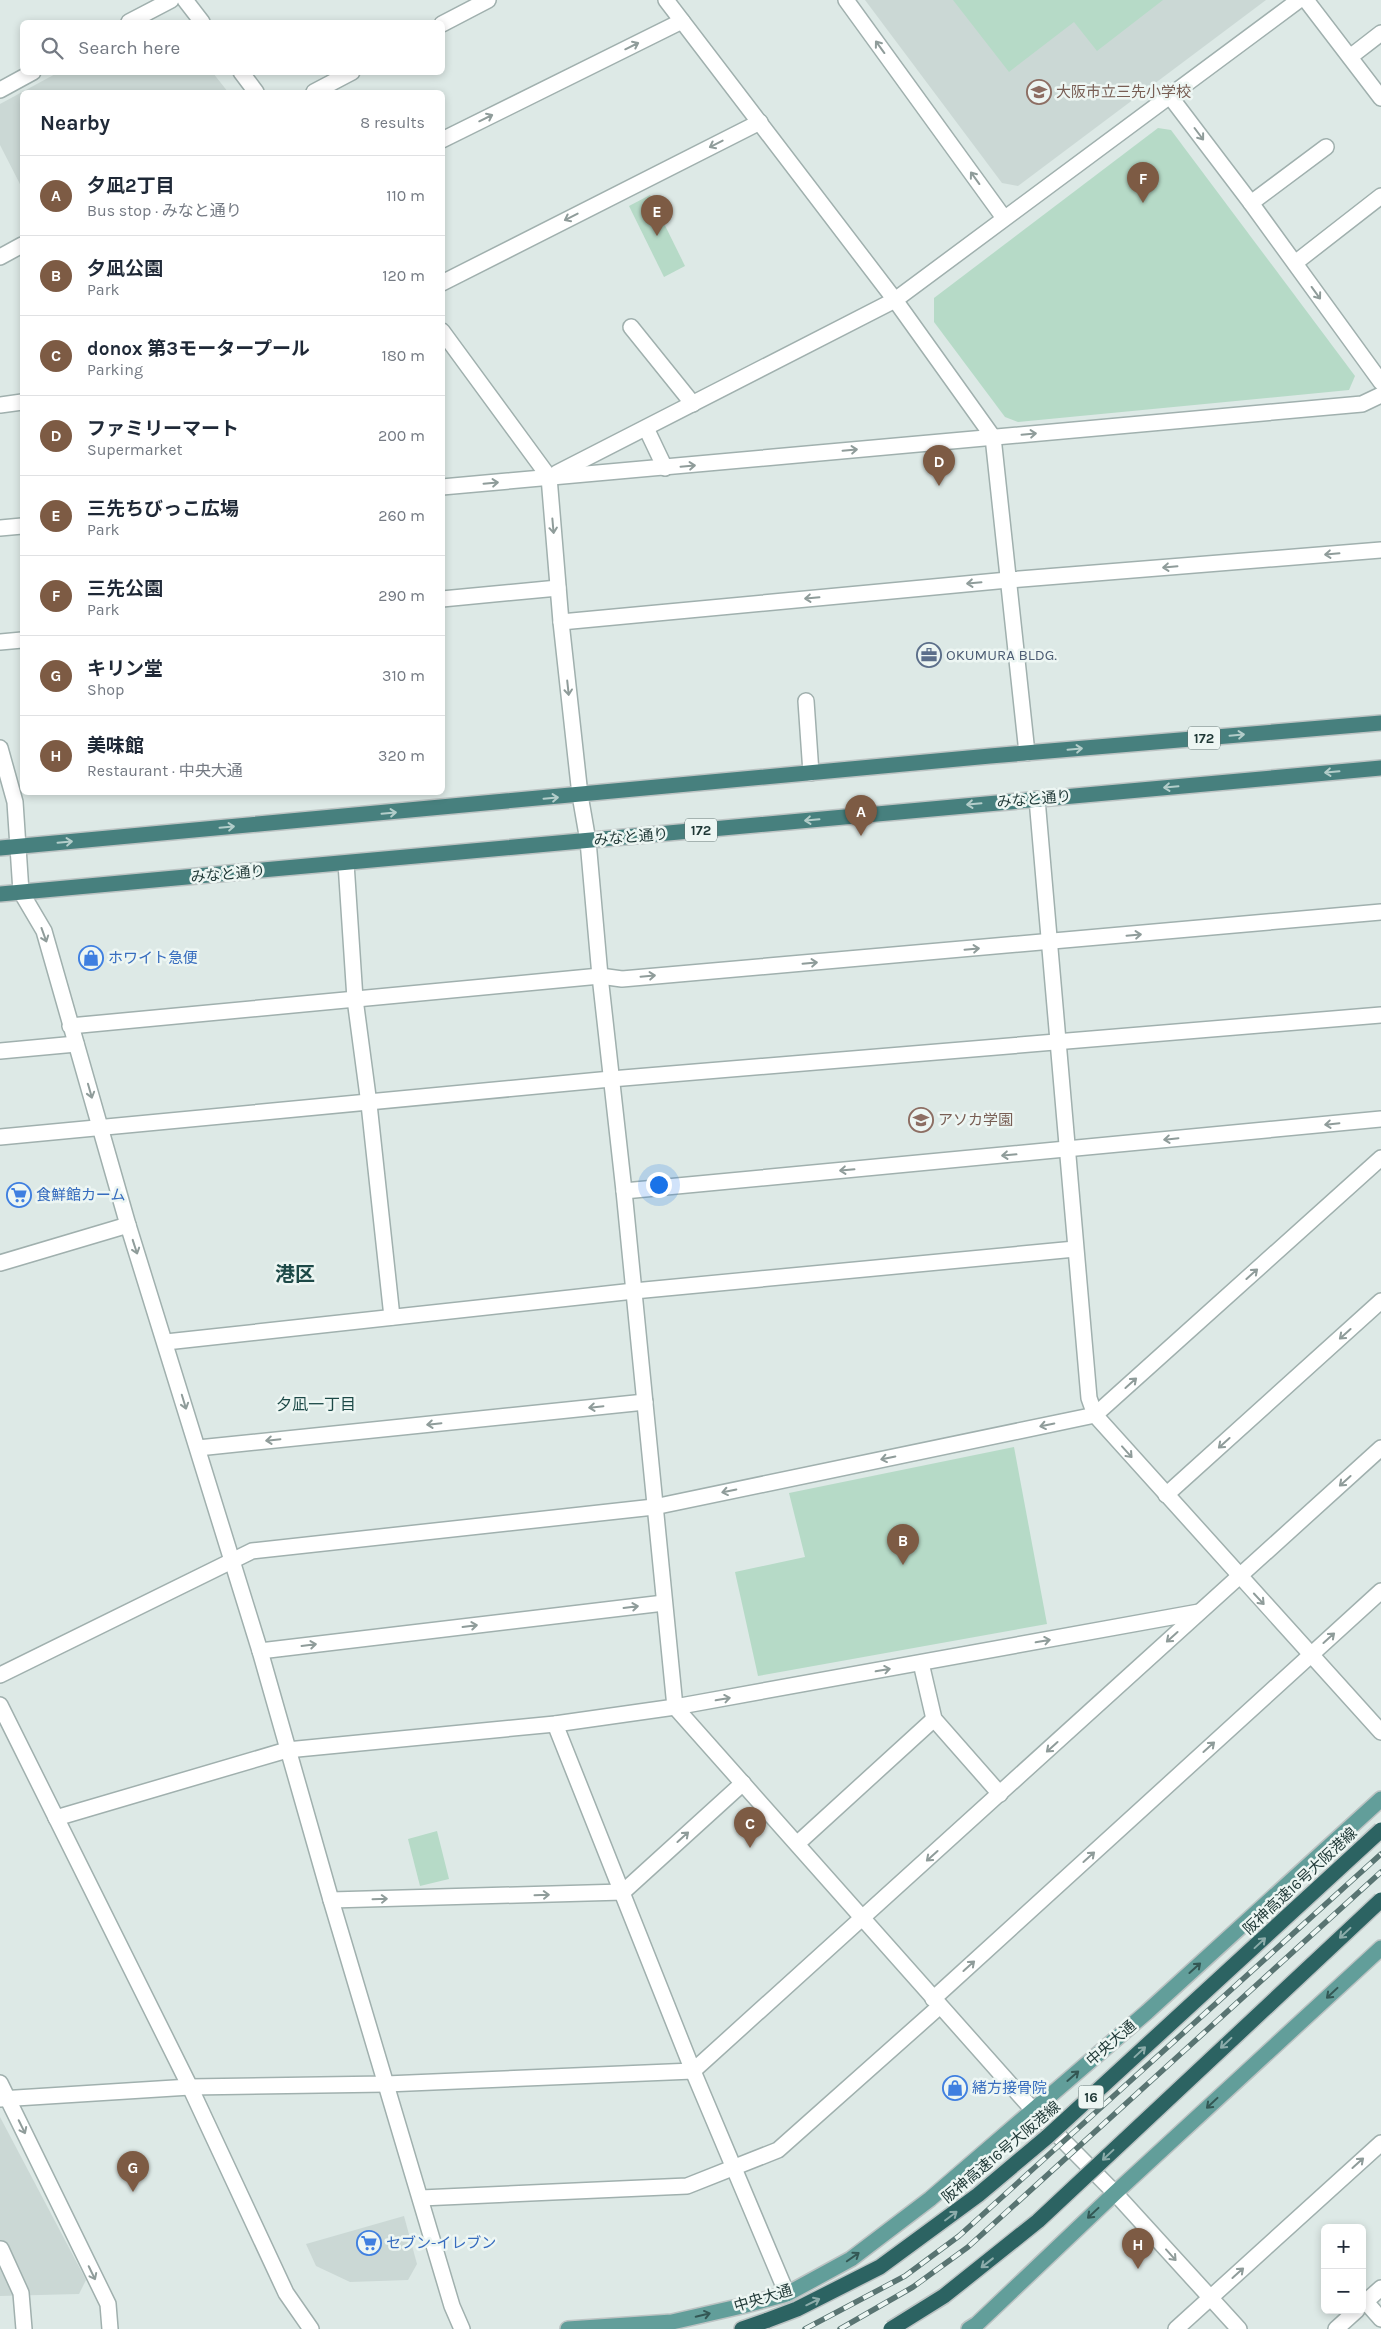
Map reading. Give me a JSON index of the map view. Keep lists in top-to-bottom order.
{
  "streets": {
    "highway": [
      "172",
      "みなと通り",
      "阪神高速16号大阪港線",
      "16"
    ],
    "main road": ["中央大通"]
  },
  "districts": ["港区", "夕凪一丁目"],
  "places": {
    "school or university": ["大阪市立三先小学校", "アソカ学園"],
    "office": ["OKUMURA BLDG."],
    "shop": ["ホワイト急便", "緒方接骨院"],
    "supermarket": ["食鮮館カーム", "セブン-イレブン"]
  },
  "page": {
    "search": "Search here",
    "heading": ["Nearby", "8 results"],
    "list": [
      {
        "mark": "A",
        "name": "夕凪2丁目",
        "note": "Bus stop · みなと通り",
        "value": "110 m"
      },
      {
        "mark": "B",
        "name": "夕凪公園",
        "note": "Park",
        "value": "120 m"
      },
      {
        "mark": "C",
        "name": "donox 第3モータープール",
        "note": "Parking",
        "value": "180 m"
      },
      {
        "mark": "D",
        "name": "ファミリーマート",
        "note": "Supermarket",
        "value": "200 m"
      },
      {
        "mark": "E",
        "name": "三先ちびっこ広場",
        "note": "Park",
        "value": "260 m"
      },
      {
        "mark": "F",
        "name": "三先公園",
        "note": "Park",
        "value": "290 m"
      },
      {
        "mark": "G",
        "name": "キリン堂",
        "note": "Shop",
        "value": "310 m"
      },
      {
        "mark": "H",
        "name": "美味館",
        "note": "Restaurant · 中央大通",
        "value": "320 m"
      }
    ],
    "pins": [
      "F",
      "E",
      "D",
      "A",
      "B",
      "C",
      "G",
      "H"
    ],
    "map_buttons": ["+", "−"]
  }
}
